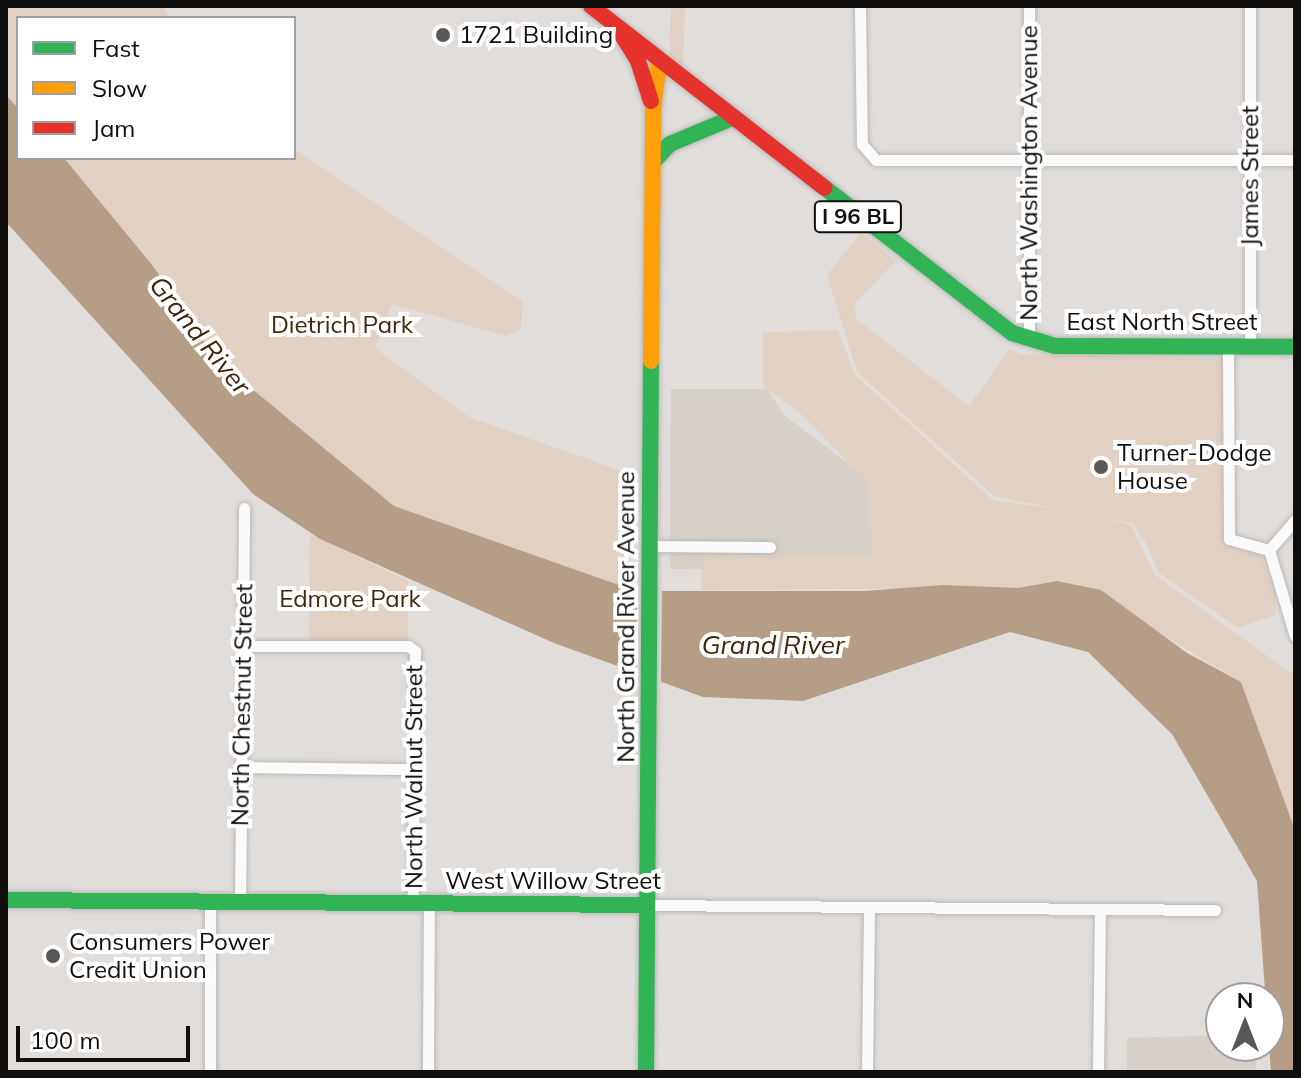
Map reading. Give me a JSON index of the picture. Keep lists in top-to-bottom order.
{
  "streets": {
    "street": [
      "North Washington Avenue",
      "James Street",
      "I 96 BL",
      "East North Street",
      "North Grand River Avenue",
      "North Chestnut Street",
      "North Walnut Street",
      "West Willow Street"
    ]
  },
  "crossings": [
    ["North Washington Avenue", "I 96 BL"],
    ["North Washington Avenue", "East North Street"],
    ["James Street", "East North Street"],
    ["I 96 BL", "East North Street"],
    ["I 96 BL", "North Grand River Avenue"],
    ["North Grand River Avenue", "West Willow Street"],
    ["North Chestnut Street", "North Walnut Street"],
    ["North Chestnut Street", "West Willow Street"],
    ["North Walnut Street", "West Willow Street"]
  ],
  "water": ["Grand River"],
  "parks": ["Dietrich Park", "Edmore Park"],
  "places": ["1721 Building", "Turner-Dodge House", "Consumers Power Credit Union"],
  "legend": ["Fast", "Slow", "Jam"],
  "scale_bar": "100 m",
  "north": "top"
}
